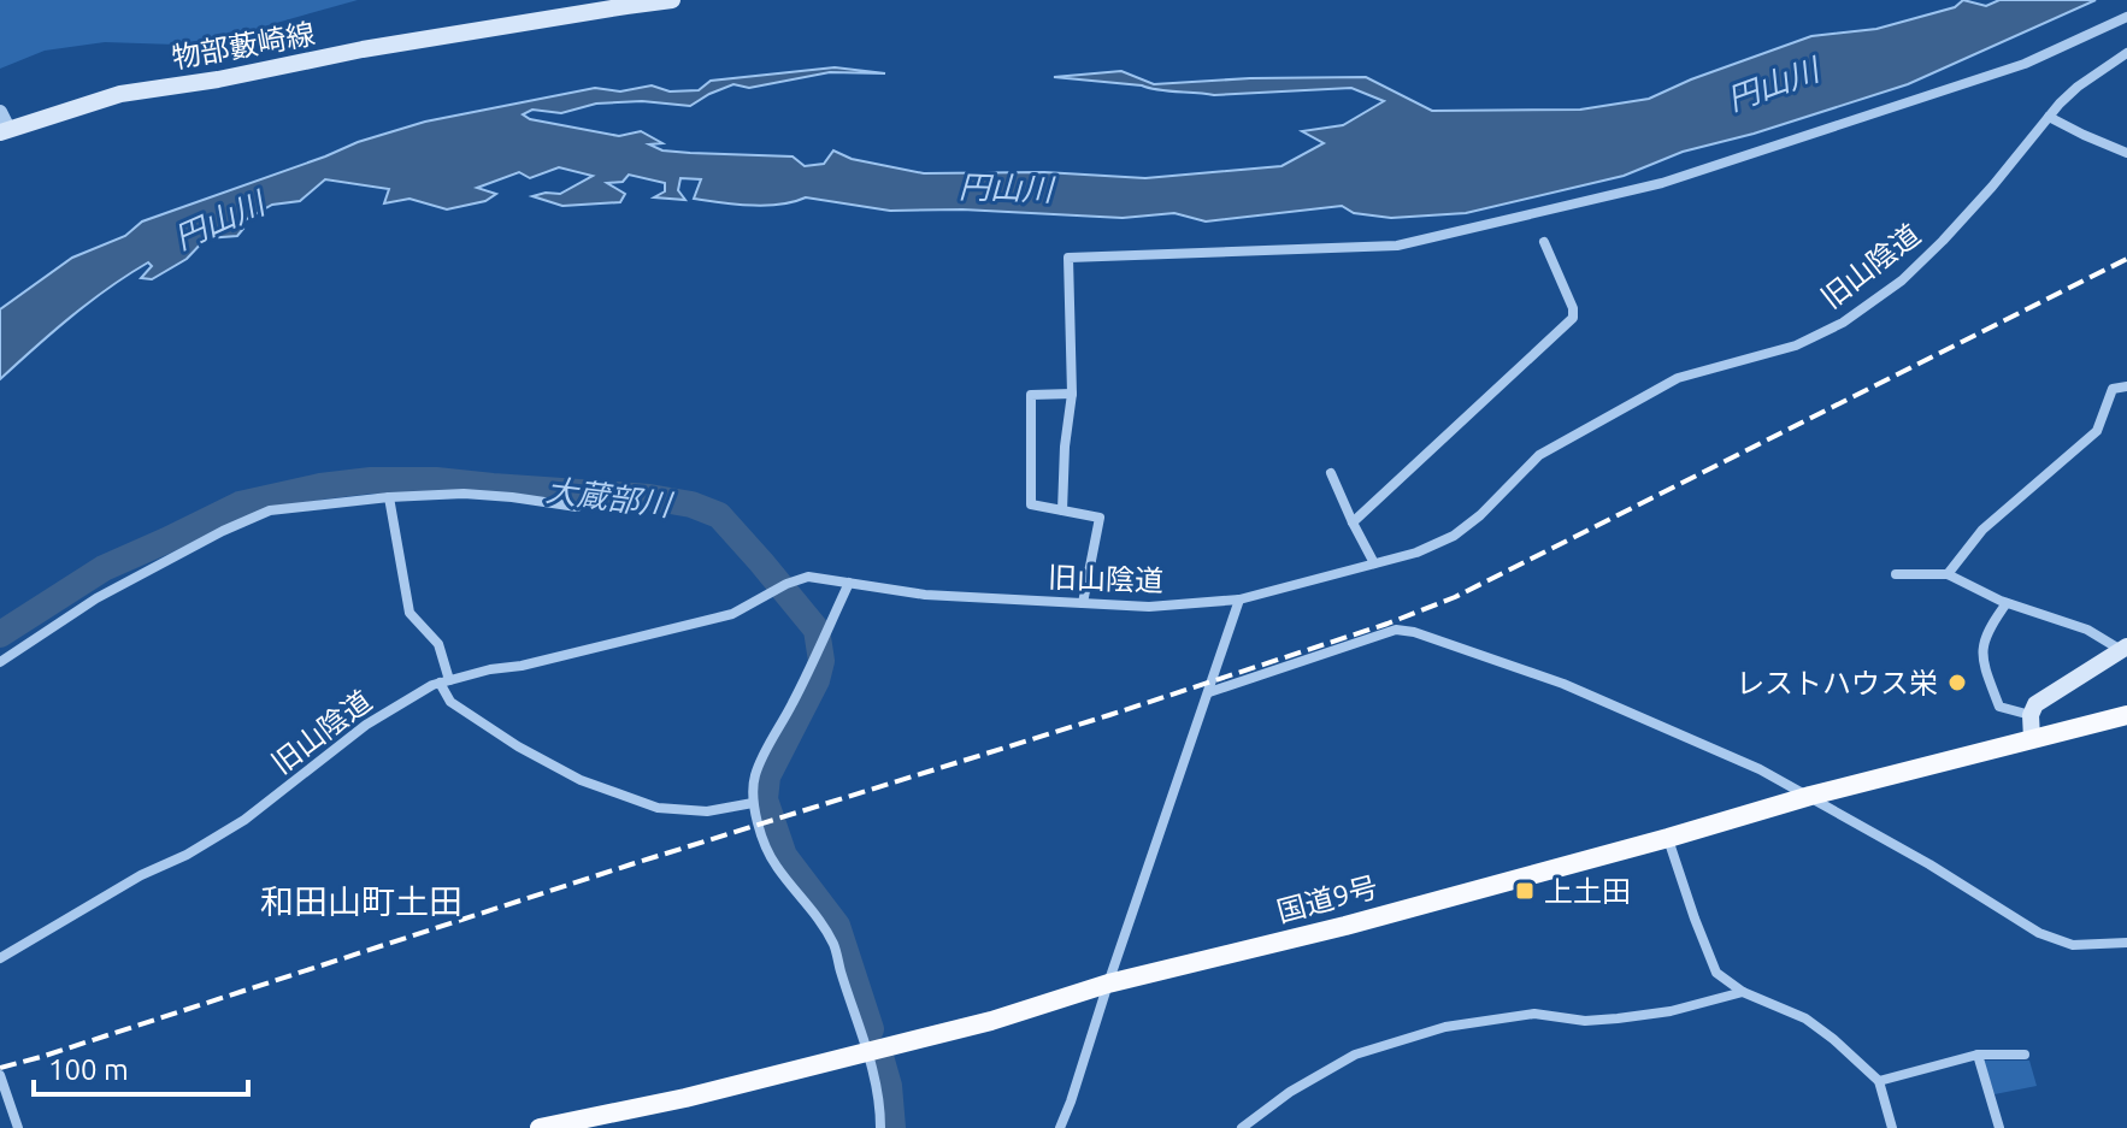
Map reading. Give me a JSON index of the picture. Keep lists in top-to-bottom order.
{
  "streets": {
    "highway": ["国道9号"],
    "main road": ["物部藪崎線"],
    "street": ["旧山陰道"]
  },
  "districts": ["和田山町土田"],
  "water": ["円山川", "大蔵部川"],
  "places": {
    "other": ["レストハウス栄"],
    "transit": ["上土田"]
  },
  "scale_bar": "100 m"
}
